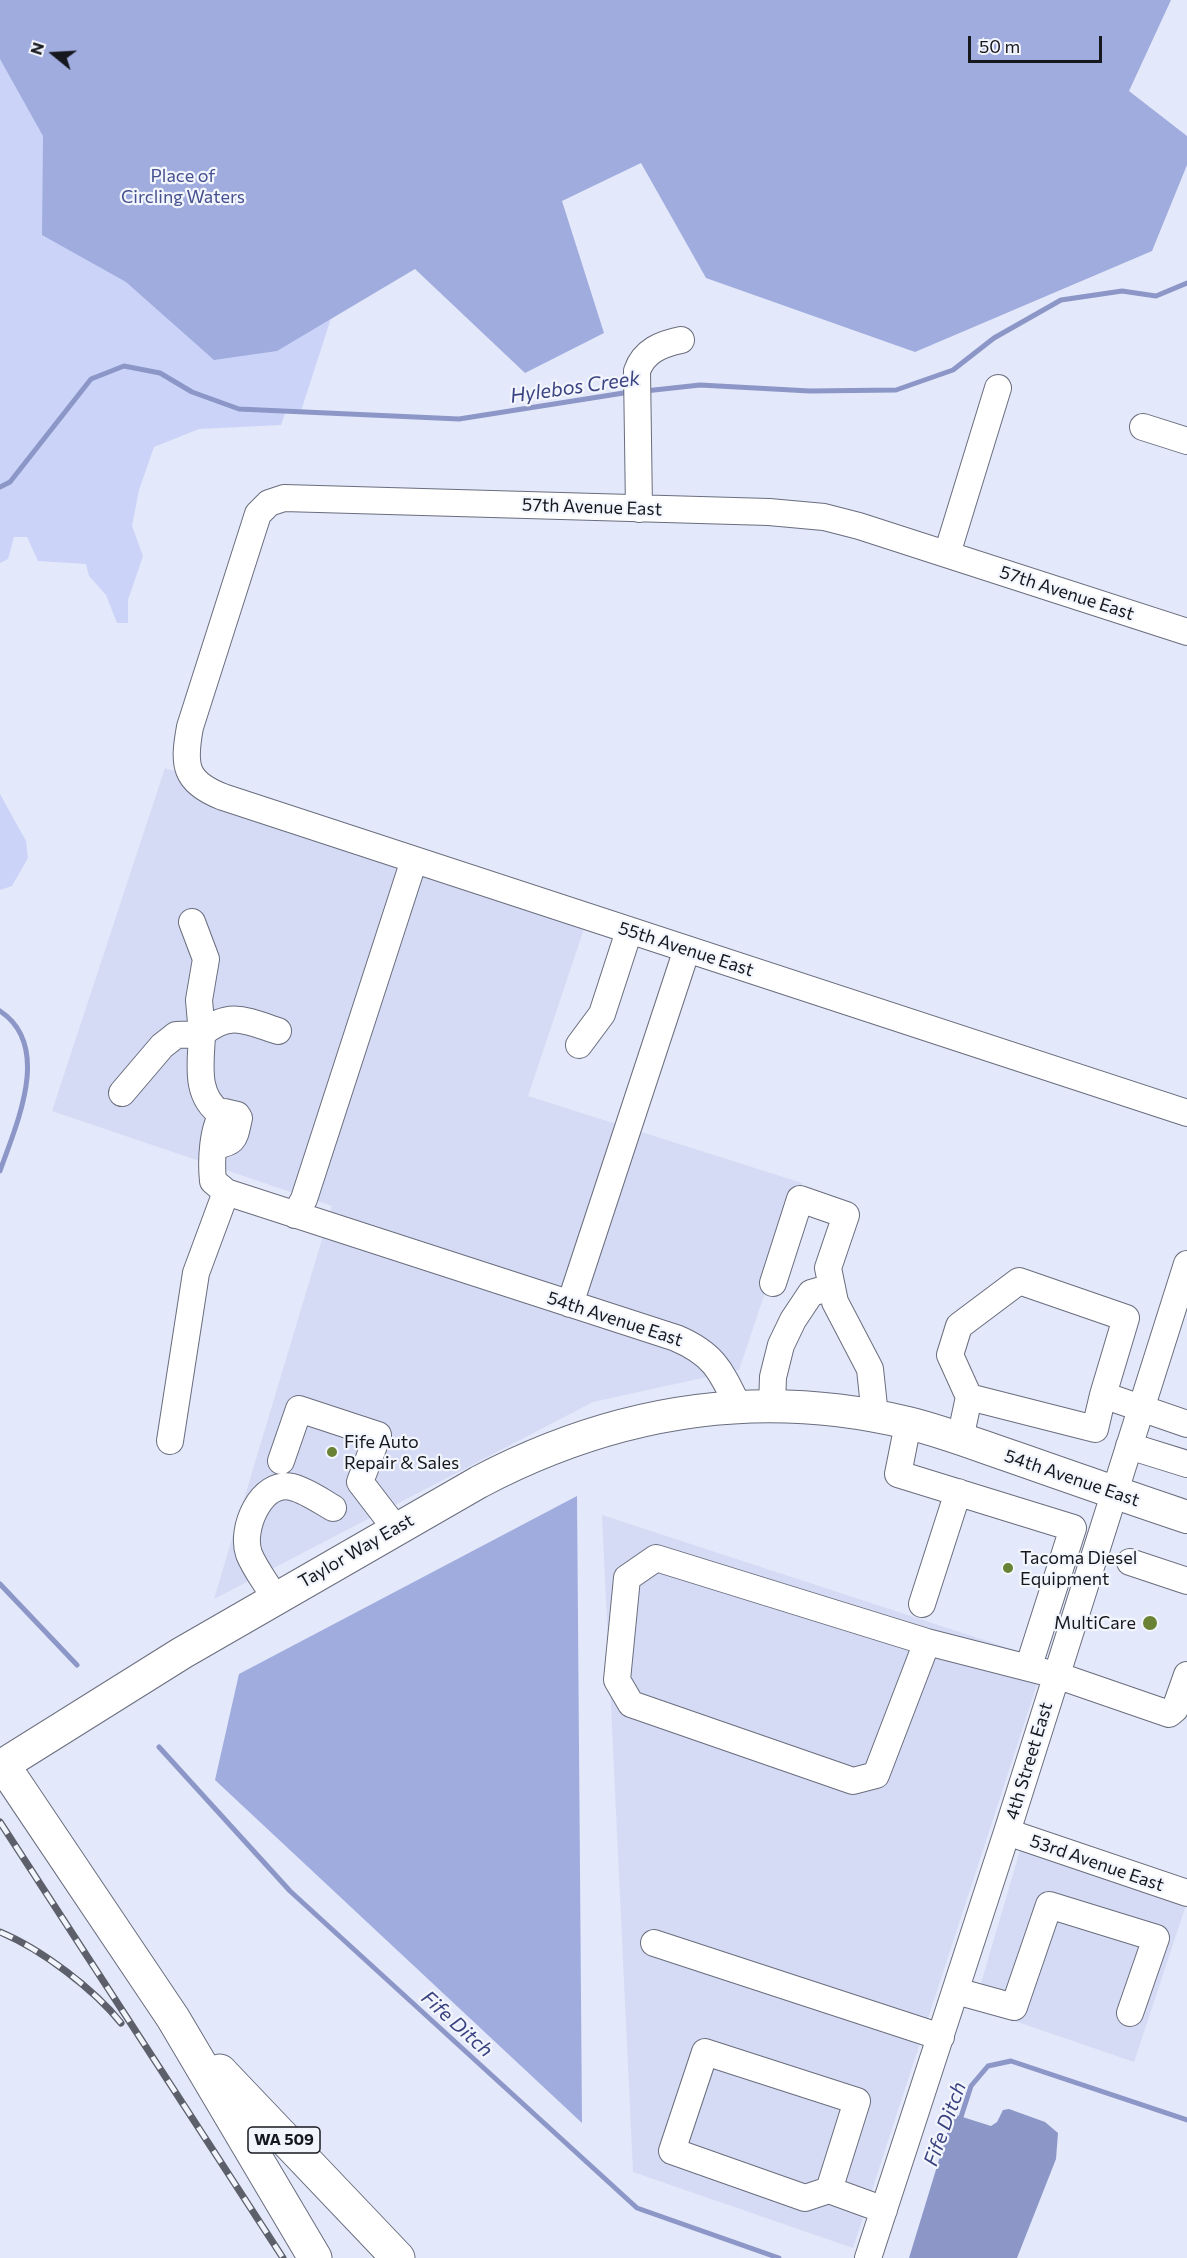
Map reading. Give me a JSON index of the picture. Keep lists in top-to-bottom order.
{
  "streets": {
    "highway": ["WA 509"],
    "main road": ["54th Avenue East", "Taylor Way East"],
    "street": [
      "57th Avenue East",
      "55th Avenue East",
      "4th Street East",
      "53rd Avenue East"
    ]
  },
  "crossings": [
    ["57th Avenue East", "55th Avenue East"],
    ["54th Avenue East", "Taylor Way East"],
    ["54th Avenue East", "4th Street East"],
    ["Taylor Way East", "WA 509"],
    ["4th Street East", "53rd Avenue East"]
  ],
  "water": ["Hylebos Creek", "Fife Ditch"],
  "parks": ["Place of Circling Waters"],
  "places": ["Fife Auto Repair & Sales", "Tacoma Diesel Equipment", "MultiCare"],
  "scale_bar": "50 m",
  "north": "left"
}
